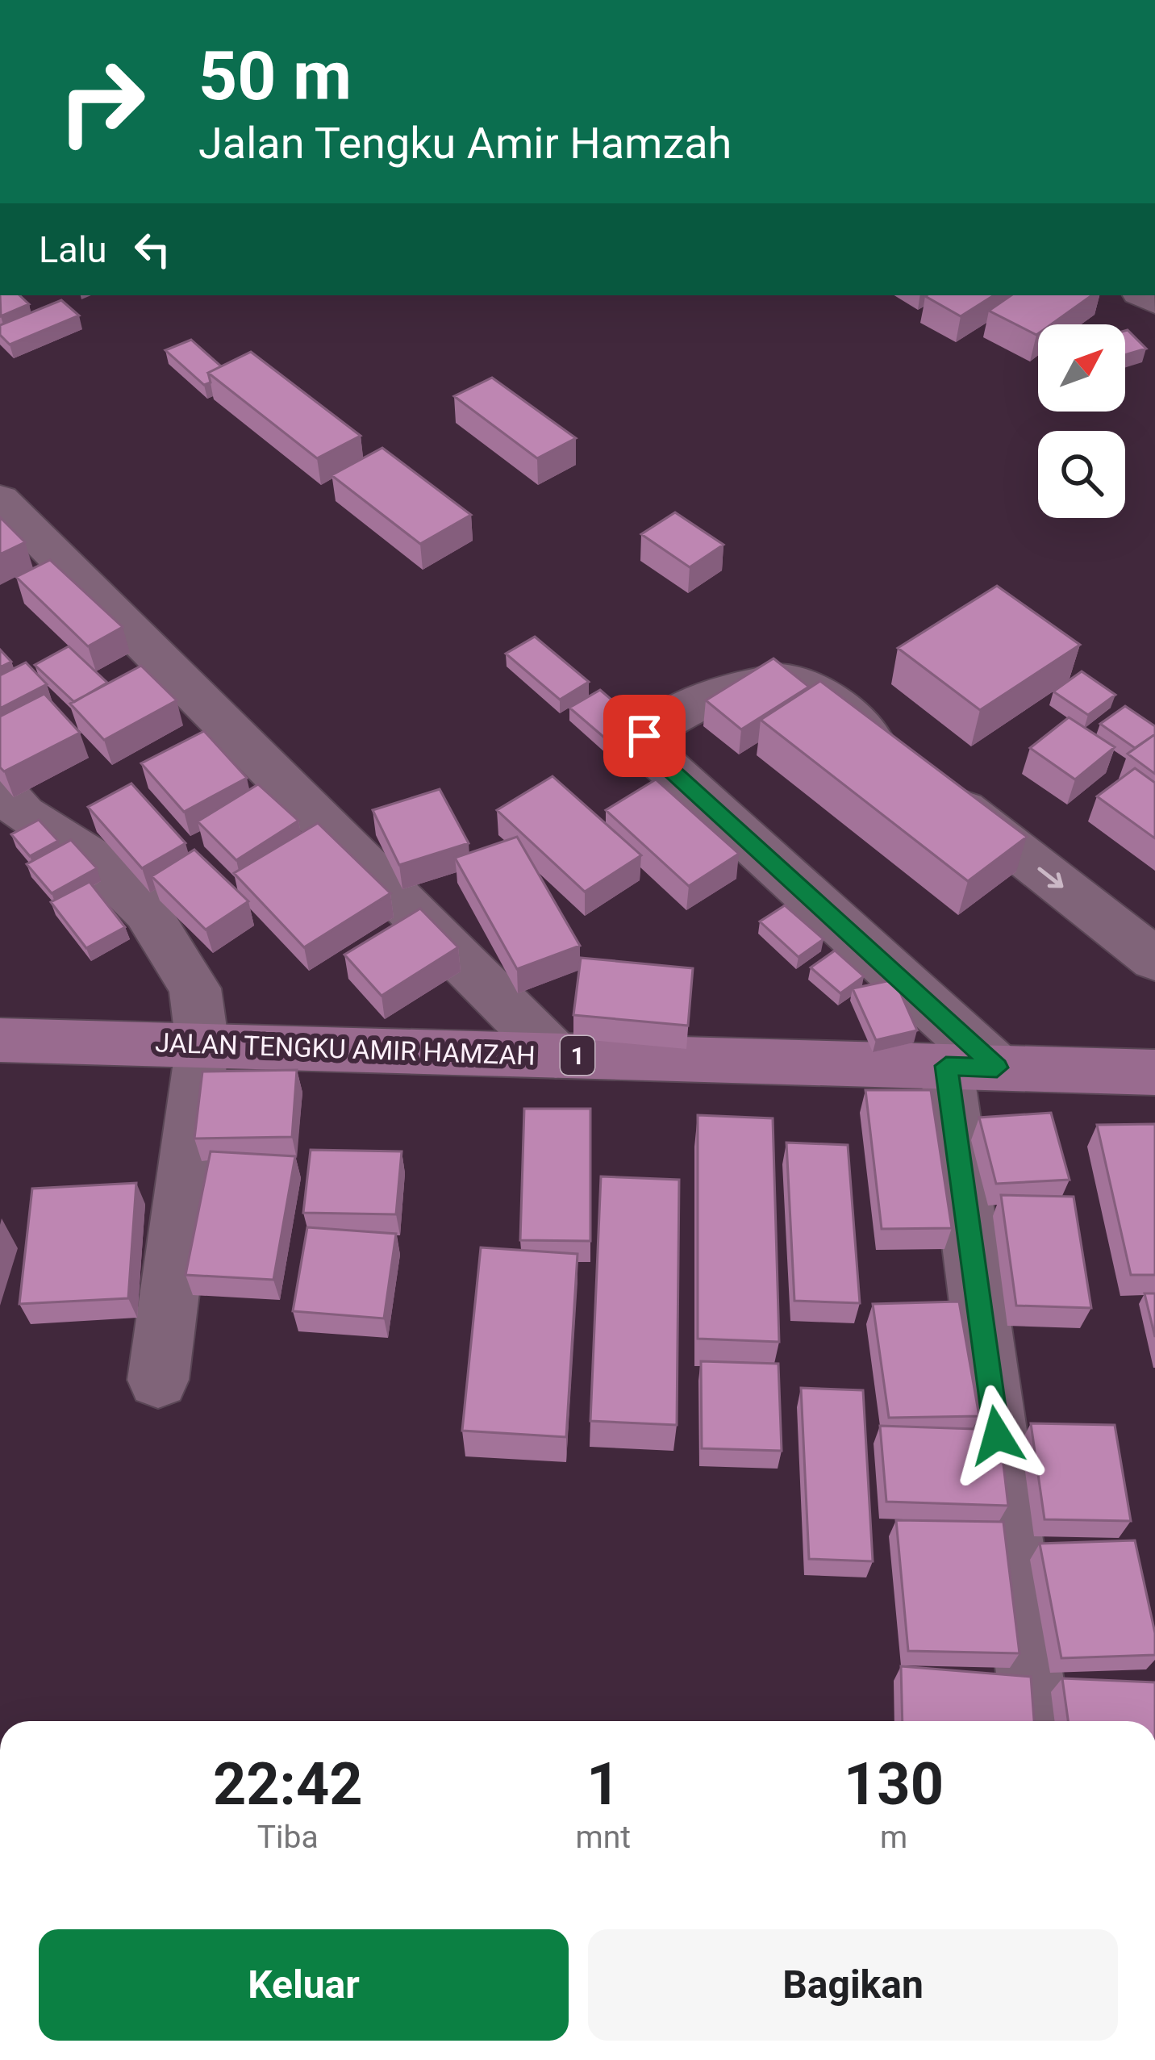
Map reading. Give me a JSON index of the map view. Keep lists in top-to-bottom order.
{
  "streets": {
    "main road": ["JALAN TENGKU AMIR HAMZAH", "1"]
  },
  "north": "top right",
  "page": {
    "turn": ["50 m", "Jalan Tengku Amir Hamzah"],
    "then": "Lalu",
    "eta": [
      "22:42",
      "Tiba",
      "1",
      "mnt",
      "130",
      "m"
    ],
    "buttons": ["Keluar", "Bagikan"]
  }
}
